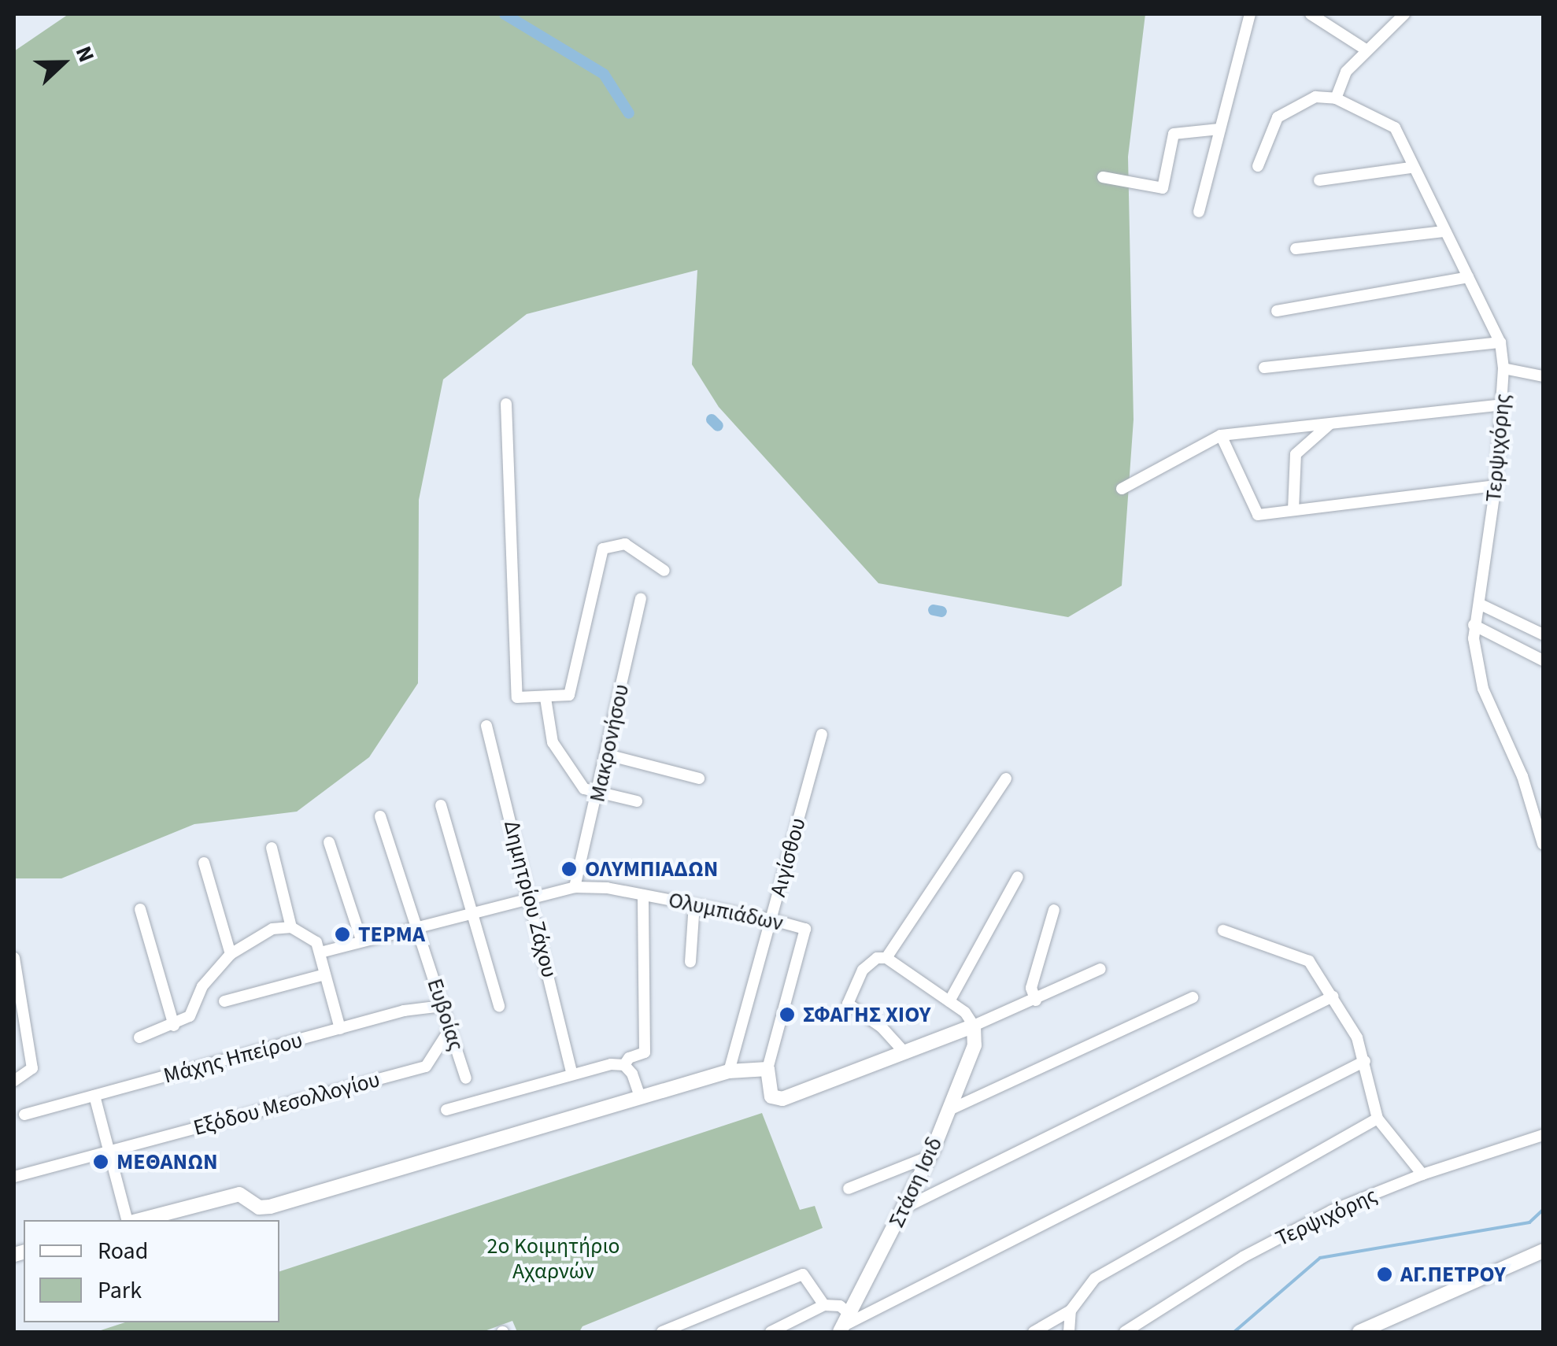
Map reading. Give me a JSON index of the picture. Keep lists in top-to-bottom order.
{
  "streets": {
    "street": [
      "Τερψιχόρης",
      "Μακρονήσου",
      "Αιγίσθου",
      "Δημητρίου Ζάχου",
      "Ολυμπιάδων",
      "Ευβοίας",
      "Μάχης Ηπείρου",
      "Εξόδου Μεσολλογίου",
      "Στάση Ισιδ"
    ]
  },
  "crossings": [
    ["Μακρονήσου", "Ολυμπιάδων"],
    ["Αιγίσθου", "Ολυμπιάδων"],
    ["Δημητρίου Ζάχου", "Ολυμπιάδων"],
    ["Ολυμπιάδων", "Ευβοίας"],
    ["Ευβοίας", "Μάχης Ηπείρου"],
    ["Ευβοίας", "Εξόδου Μεσολλογίου"]
  ],
  "parks": ["2ο Κοιμητήριο Αχαρνών"],
  "places": [
    "ΟΛΥΜΠΙΑΔΩΝ",
    "ΤΕΡΜΑ",
    "ΣΦΑΓΗΣ ΧΙΟΥ",
    "ΜΕΘΑΝΩΝ",
    "ΑΓ.ΠΕΤΡΟΥ"
  ],
  "legend": ["Road", "Park"],
  "north": "right"
}
